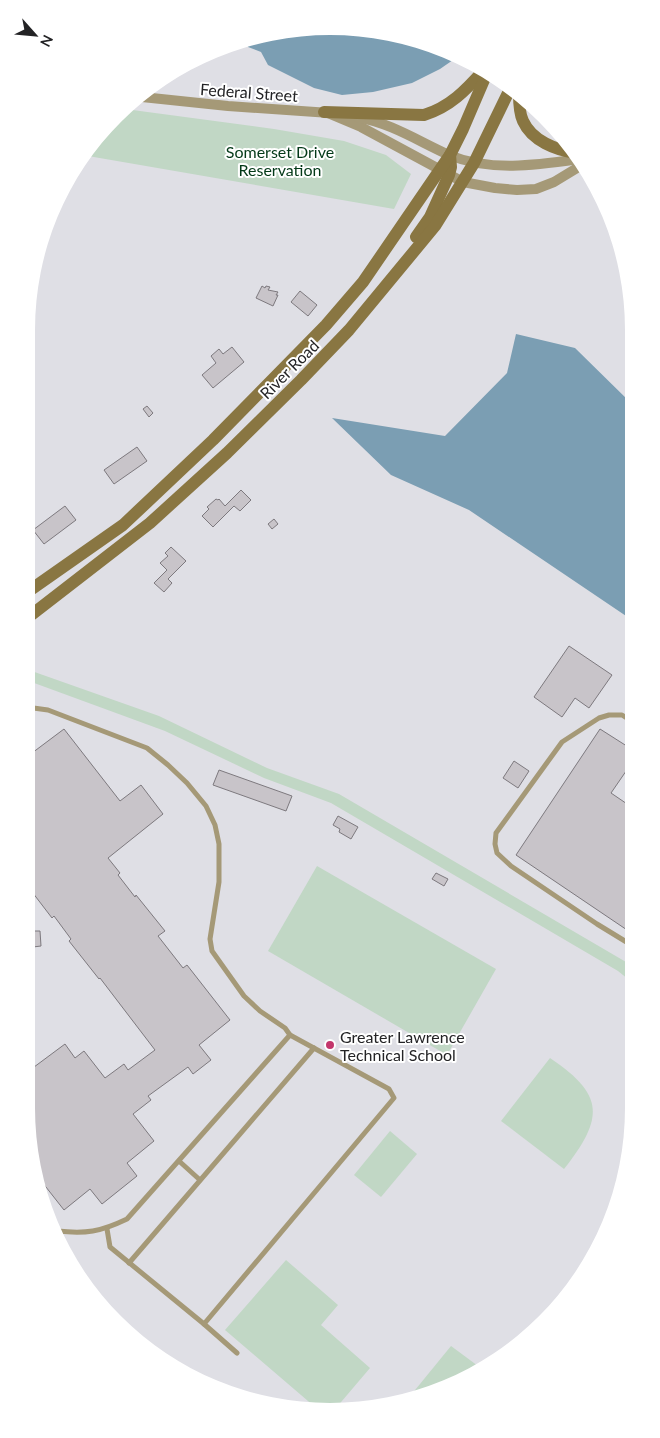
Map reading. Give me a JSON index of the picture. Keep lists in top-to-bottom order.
{
  "streets": {
    "main road": ["River Road"],
    "street": ["Federal Street"]
  },
  "crossings": [
    ["Federal Street", "River Road"]
  ],
  "parks": ["Somerset Drive Reservation"],
  "places": ["Greater Lawrence Technical School"],
  "north": "bottom right"
}
